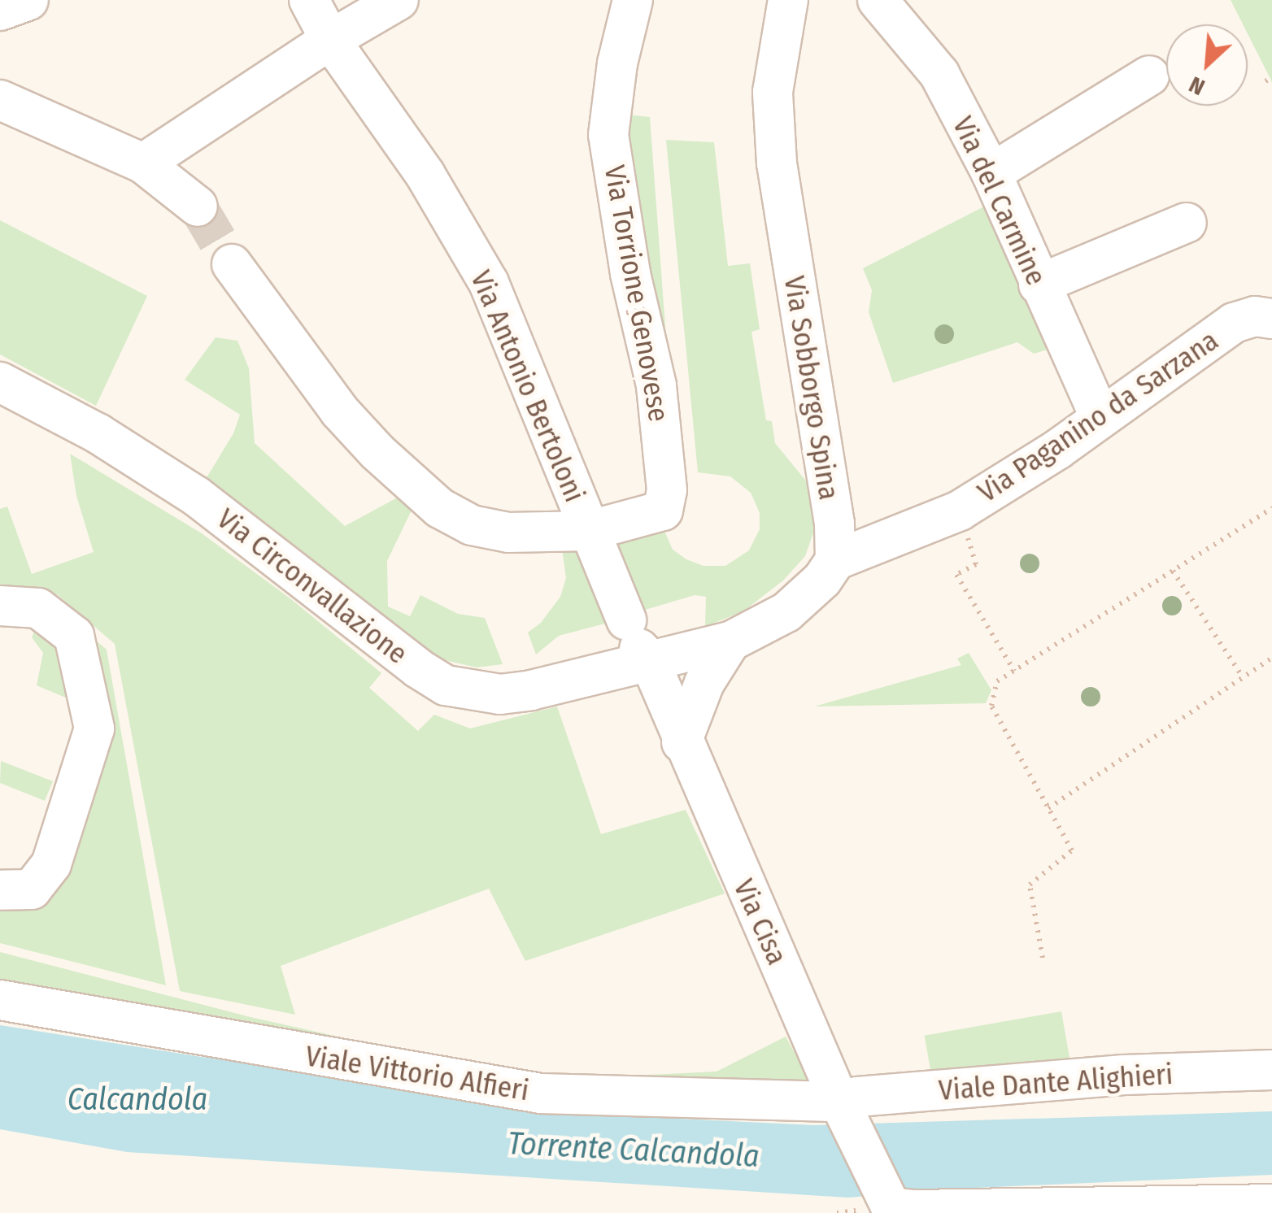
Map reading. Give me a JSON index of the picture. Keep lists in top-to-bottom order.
{
  "streets": {
    "street": [
      "Via del Carmine",
      "Via Torrione Genovese",
      "Via Antonio Bertoloni",
      "Via Sobborgo Spina",
      "Via Paganino da Sarzana",
      "Via Circonvallazione",
      "Via Cisa",
      "Viale Vittorio Alfieri",
      "Viale Dante Alighieri"
    ]
  },
  "crossings": [
    ["Via del Carmine", "Via Paganino da Sarzana"],
    ["Via Torrione Genovese", "Via Antonio Bertoloni"],
    ["Via Antonio Bertoloni", "Via Circonvallazione"],
    ["Via Antonio Bertoloni", "Via Cisa"],
    ["Via Sobborgo Spina", "Via Paganino da Sarzana"],
    ["Via Circonvallazione", "Via Cisa"],
    ["Via Cisa", "Viale Vittorio Alfieri"],
    ["Via Cisa", "Viale Dante Alighieri"],
    ["Viale Vittorio Alfieri", "Viale Dante Alighieri"]
  ],
  "water": ["Calcandola", "Torrente Calcandola"],
  "north": "bottom left"
}
